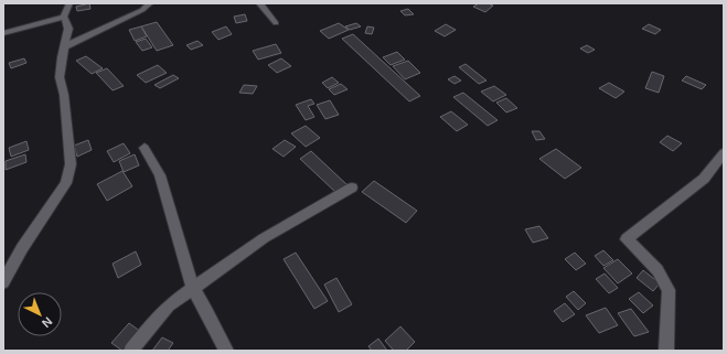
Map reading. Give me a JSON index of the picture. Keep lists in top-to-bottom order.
{
  "north": "bottom right"
}
